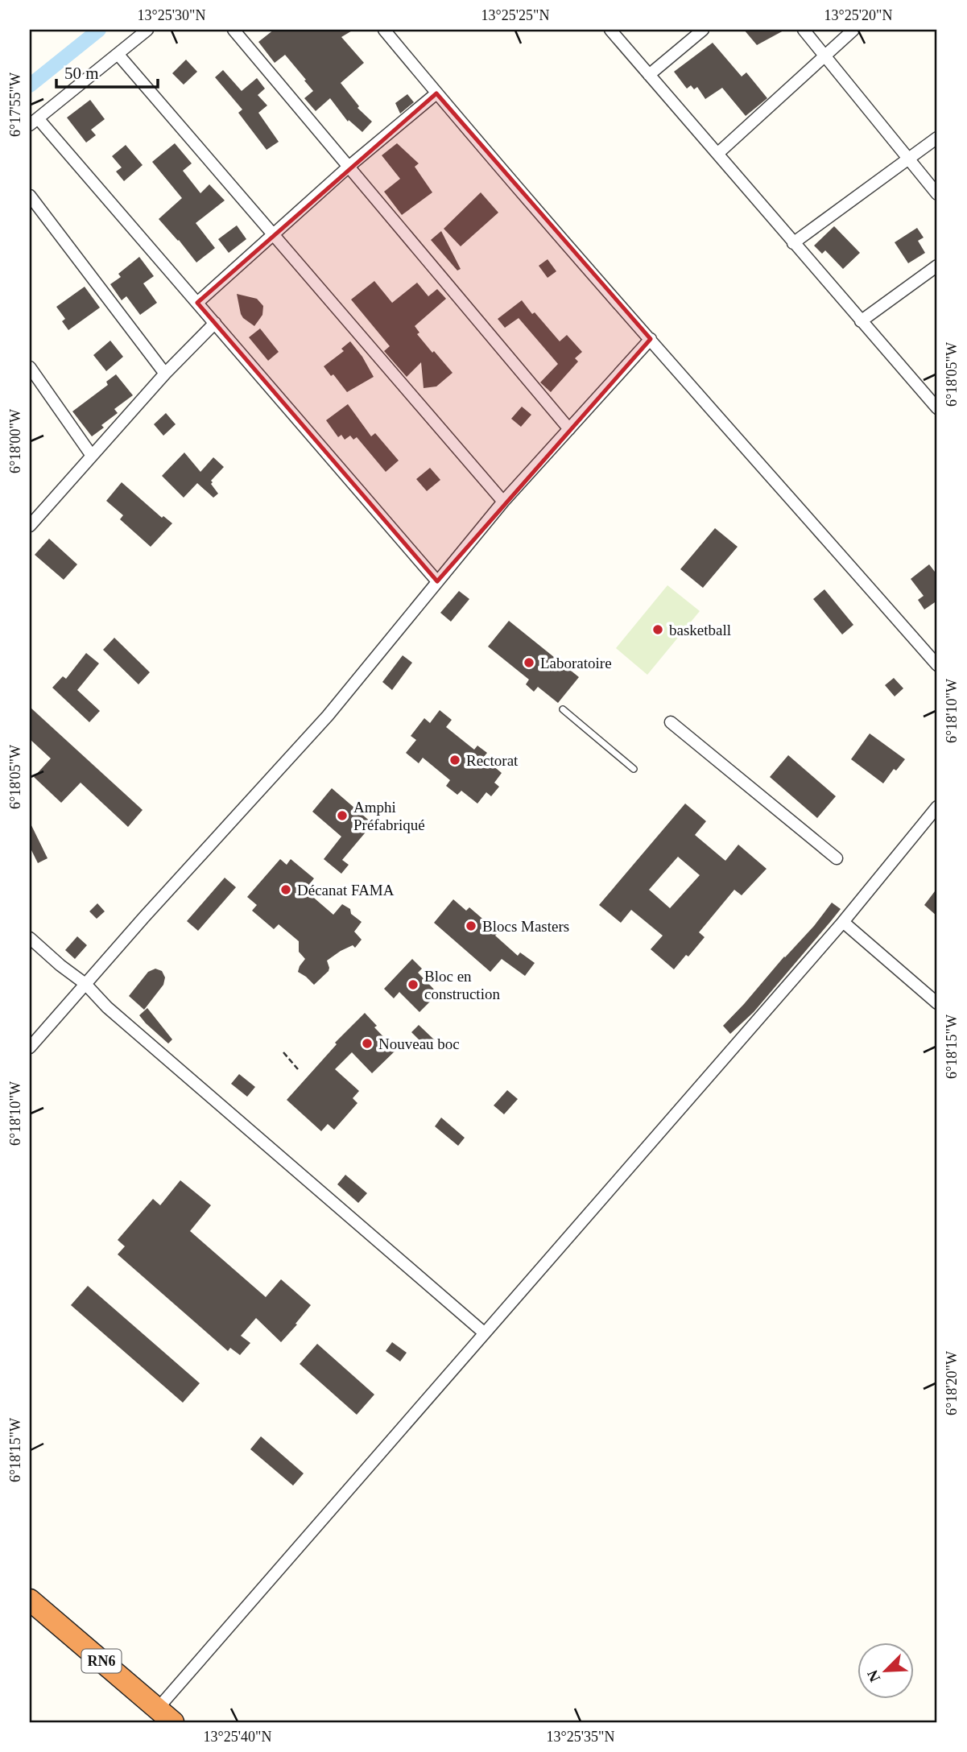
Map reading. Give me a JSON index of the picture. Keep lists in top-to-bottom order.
{
  "streets": {
    "highway": ["RN6"]
  },
  "places": [
    "basketball",
    "Laboratoire",
    "Rectorat",
    "Amphi Préfabriqué",
    "Décanat FAMA",
    "Blocs Masters",
    "Bloc en construction",
    "Nouveau boc"
  ],
  "scale_bar": "50 m",
  "north": "bottom left",
  "coordinates": [
    "13°25'30\"N",
    "13°25'25\"N",
    "13°25'20\"N",
    "6°17'55\"W",
    "6°18'05\"W",
    "6°18'00\"W",
    "6°18'10\"W",
    "6°18'15\"W",
    "6°18'20\"W",
    "13°25'40\"N",
    "13°25'35\"N"
  ]
}
